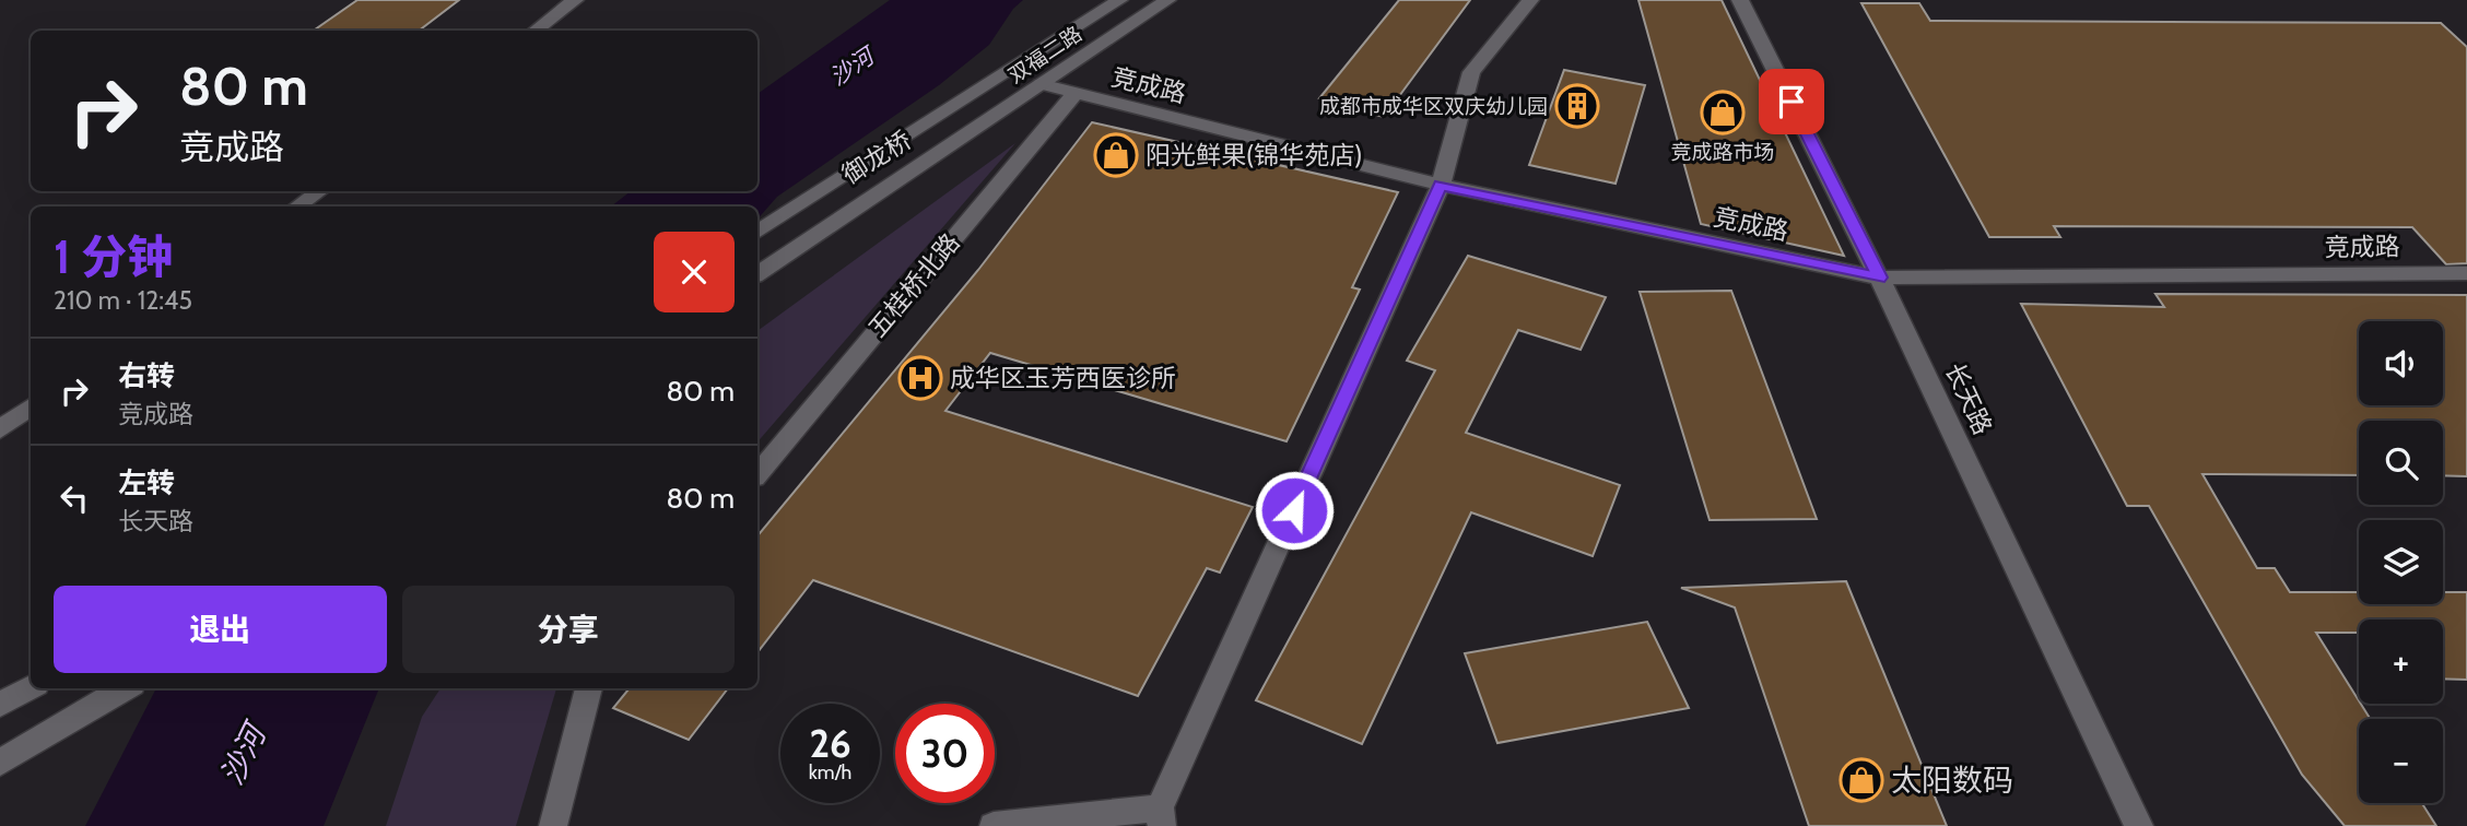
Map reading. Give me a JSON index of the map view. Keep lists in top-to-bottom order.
{
  "streets": {
    "street": [
      "双福二路",
      "竞成路",
      "御龙桥",
      "五桂桥北路",
      "长天路"
    ]
  },
  "crossings": [
    ["双福二路", "竞成路"],
    ["双福二路", "御龙桥"],
    ["竞成路", "五桂桥北路"],
    ["竞成路", "长天路"]
  ],
  "water": ["沙河"],
  "places": {
    "building": ["成都市成华区双庆幼儿园"],
    "shop": ["竞成路市场", "阳光鲜果(锦华苑店)", "太阳数码"],
    "hospital": ["成华区玉芳西医诊所"]
  },
  "page": {
    "turn": ["80 m", "竞成路"],
    "heading": ["1 分钟", "210 m · 12:45"],
    "map_buttons": ["+", "−"],
    "list": [
      {
        "name": "右转",
        "note": "竞成路",
        "value": "80 m"
      },
      {
        "name": "左转",
        "note": "长天路",
        "value": "80 m"
      }
    ],
    "buttons": ["退出", "分享"],
    "speed": "26 km/h",
    "limit": "30"
  }
}
